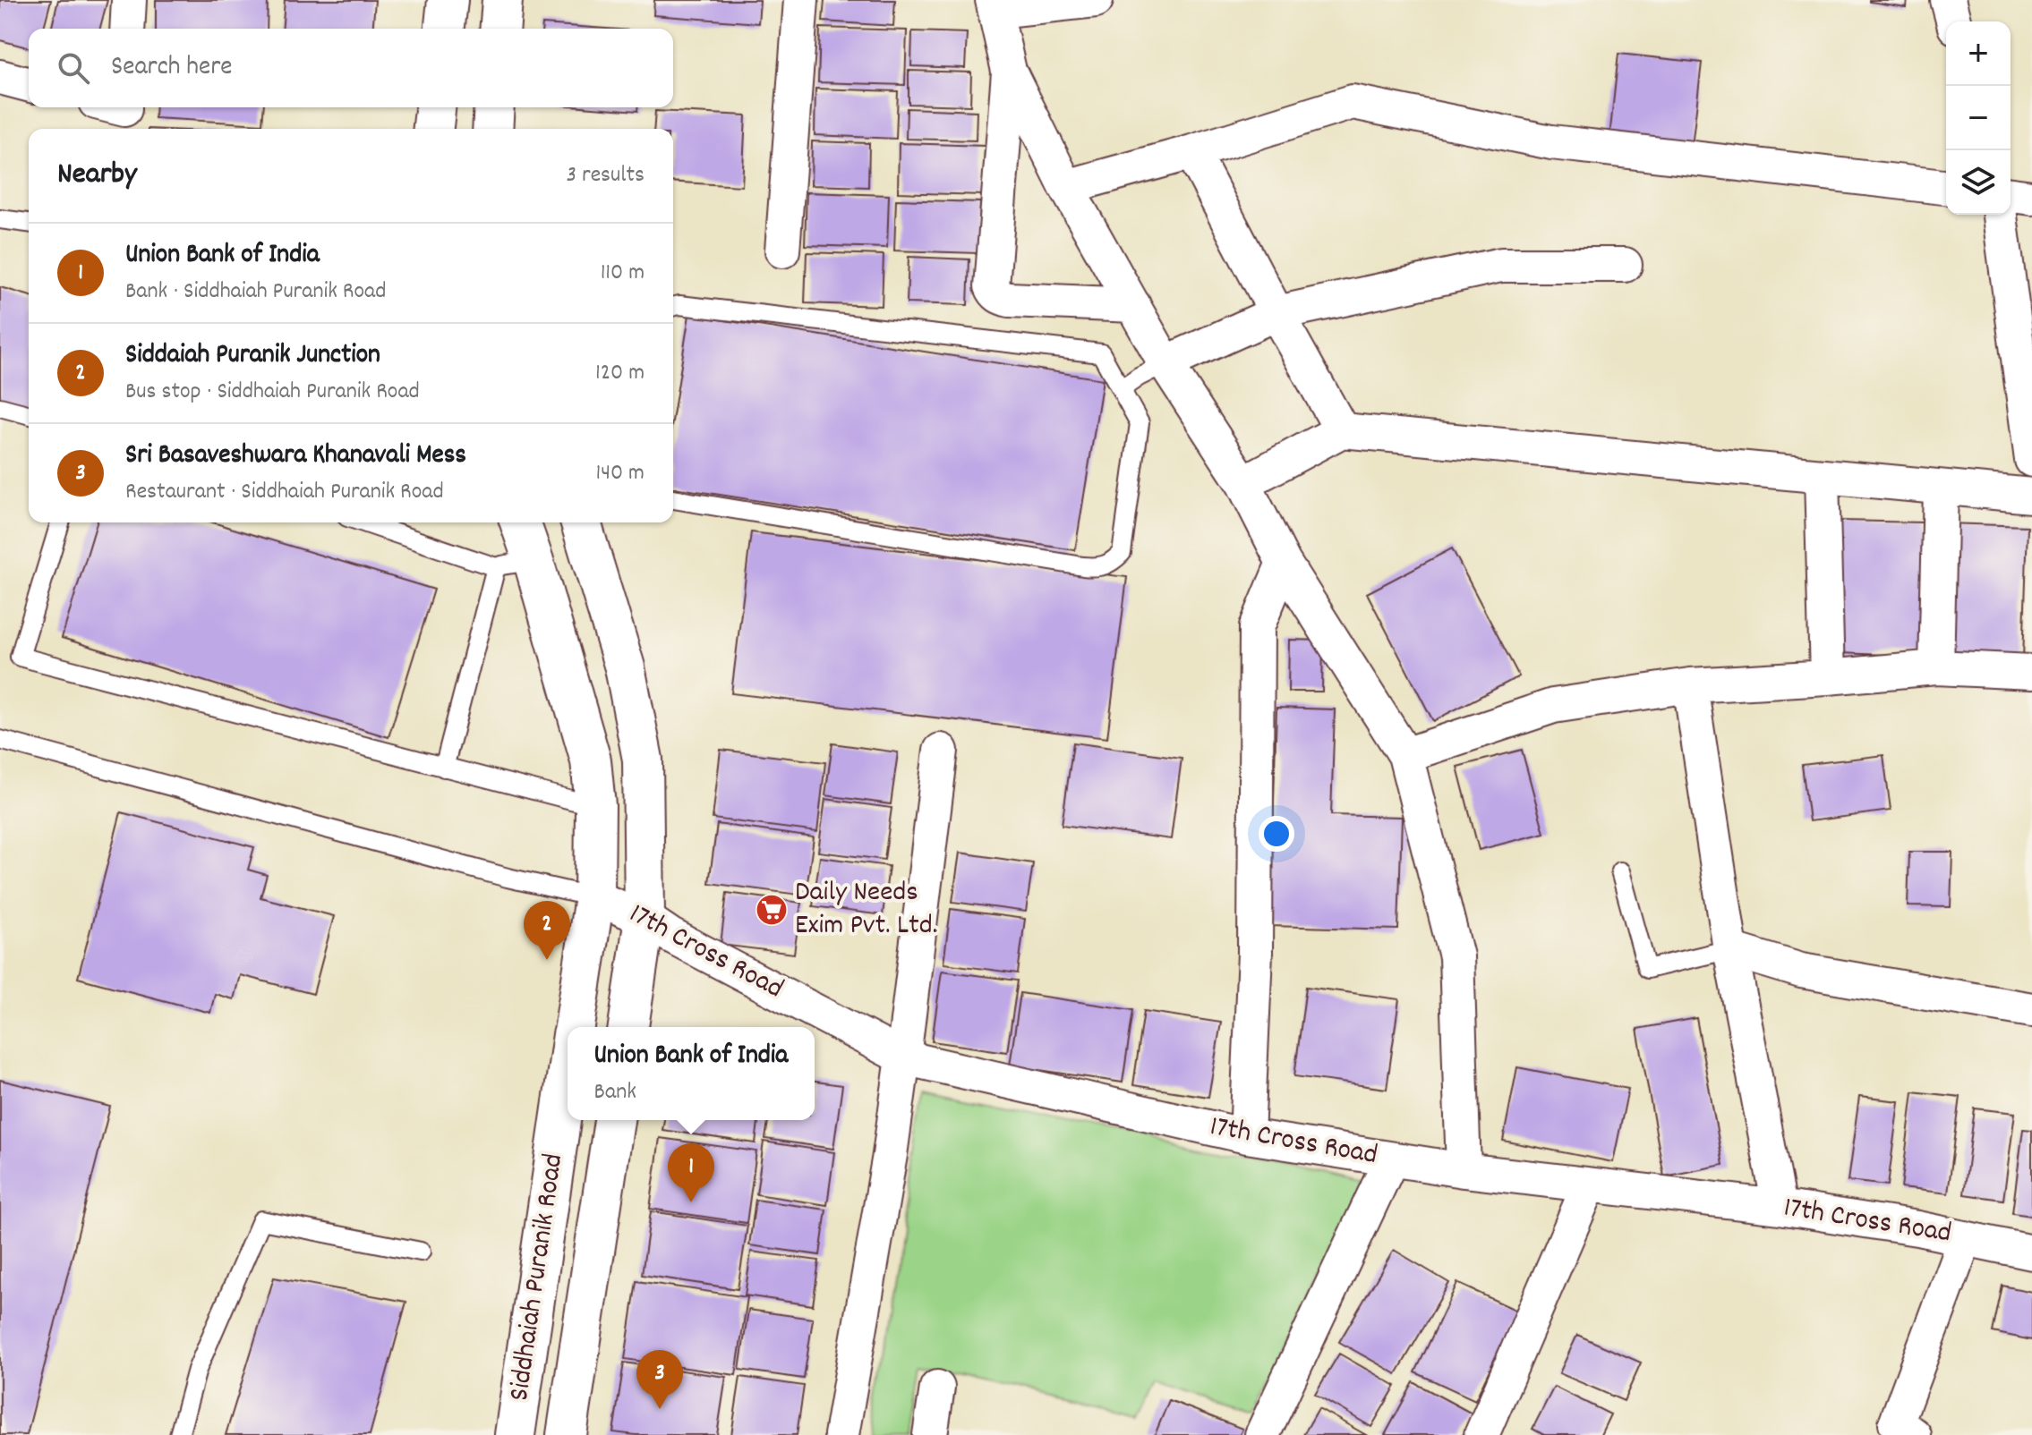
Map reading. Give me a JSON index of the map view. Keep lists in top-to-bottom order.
{
  "streets": {
    "main road": ["Siddhaiah Puranik Road"],
    "street": ["17th Cross Road"]
  },
  "crossings": [
    ["17th Cross Road", "Siddhaiah Puranik Road"]
  ],
  "places": {
    "supermarket": ["Daily Needs Exim Pvt. Ltd."]
  },
  "page": {
    "map_buttons": ["+", "−"],
    "search": "Search here",
    "heading": ["Nearby", "3 results"],
    "list": [
      {
        "mark": "1",
        "name": "Union Bank of India",
        "note": "Bank · Siddhaiah Puranik Road",
        "value": "110 m"
      },
      {
        "mark": "2",
        "name": "Siddaiah Puranik Junction",
        "note": "Bus stop · Siddhaiah Puranik Road",
        "value": "120 m"
      },
      {
        "mark": "3",
        "name": "Sri Basaveshwara Khanavali Mess",
        "note": "Restaurant · Siddhaiah Puranik Road",
        "value": "140 m"
      }
    ],
    "pins": ["2", "1", "3"],
    "popup": ["Union Bank of India", "Bank"]
  }
}
